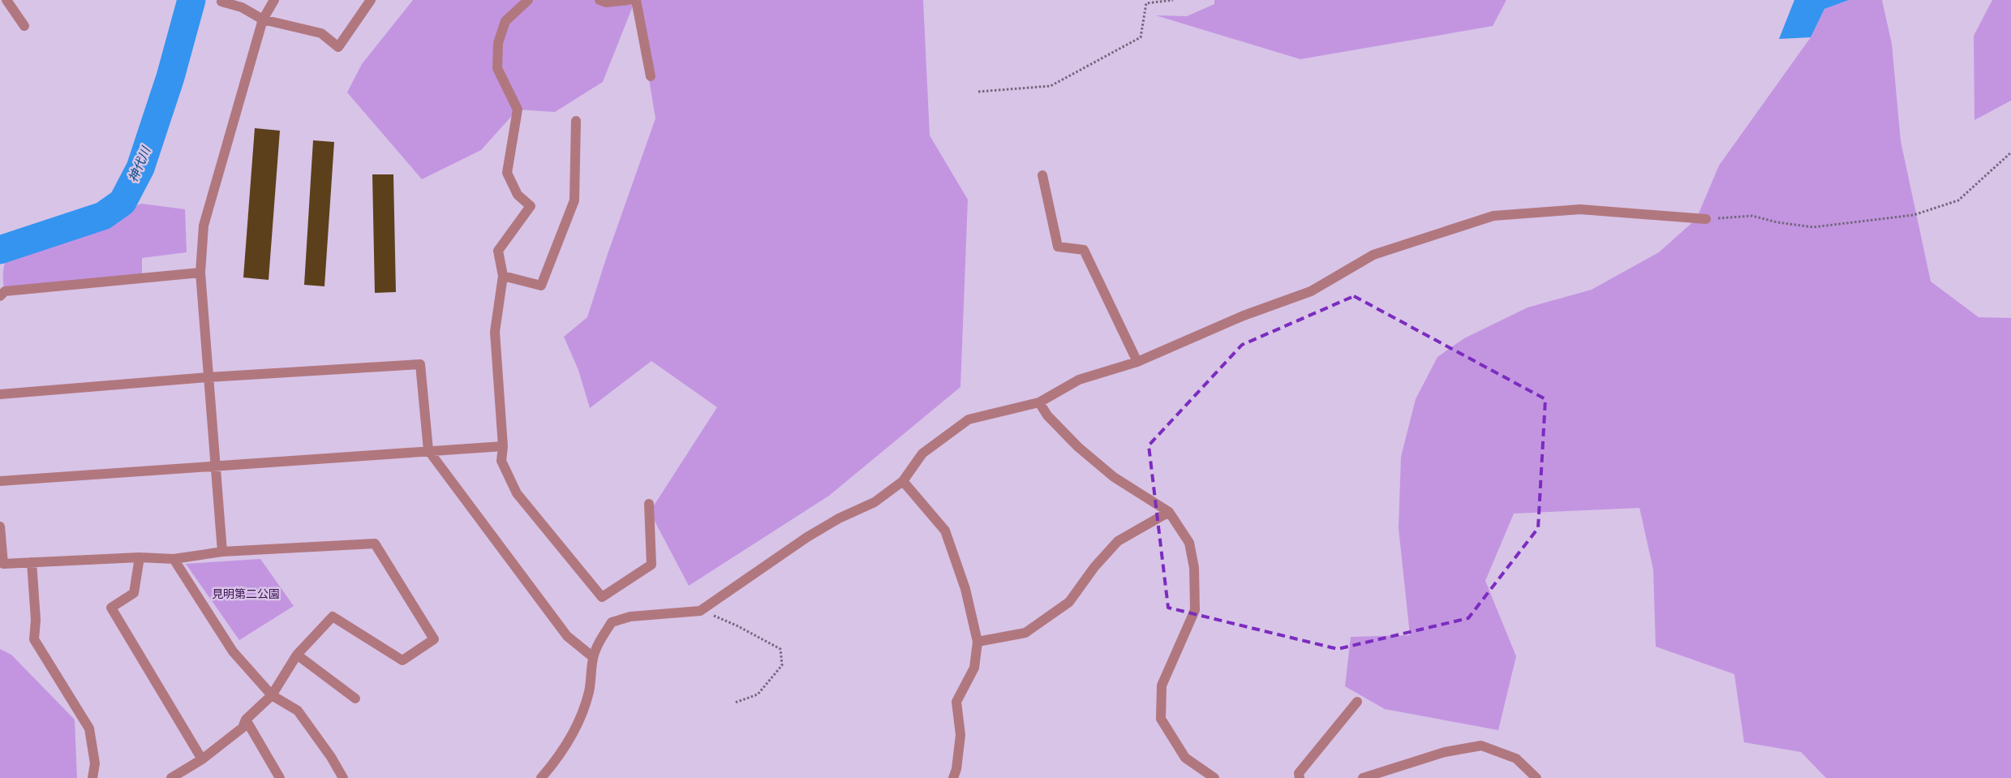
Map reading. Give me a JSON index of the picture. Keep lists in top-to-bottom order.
{
  "water": ["神代川"],
  "parks": ["見明第二公園"]
}
